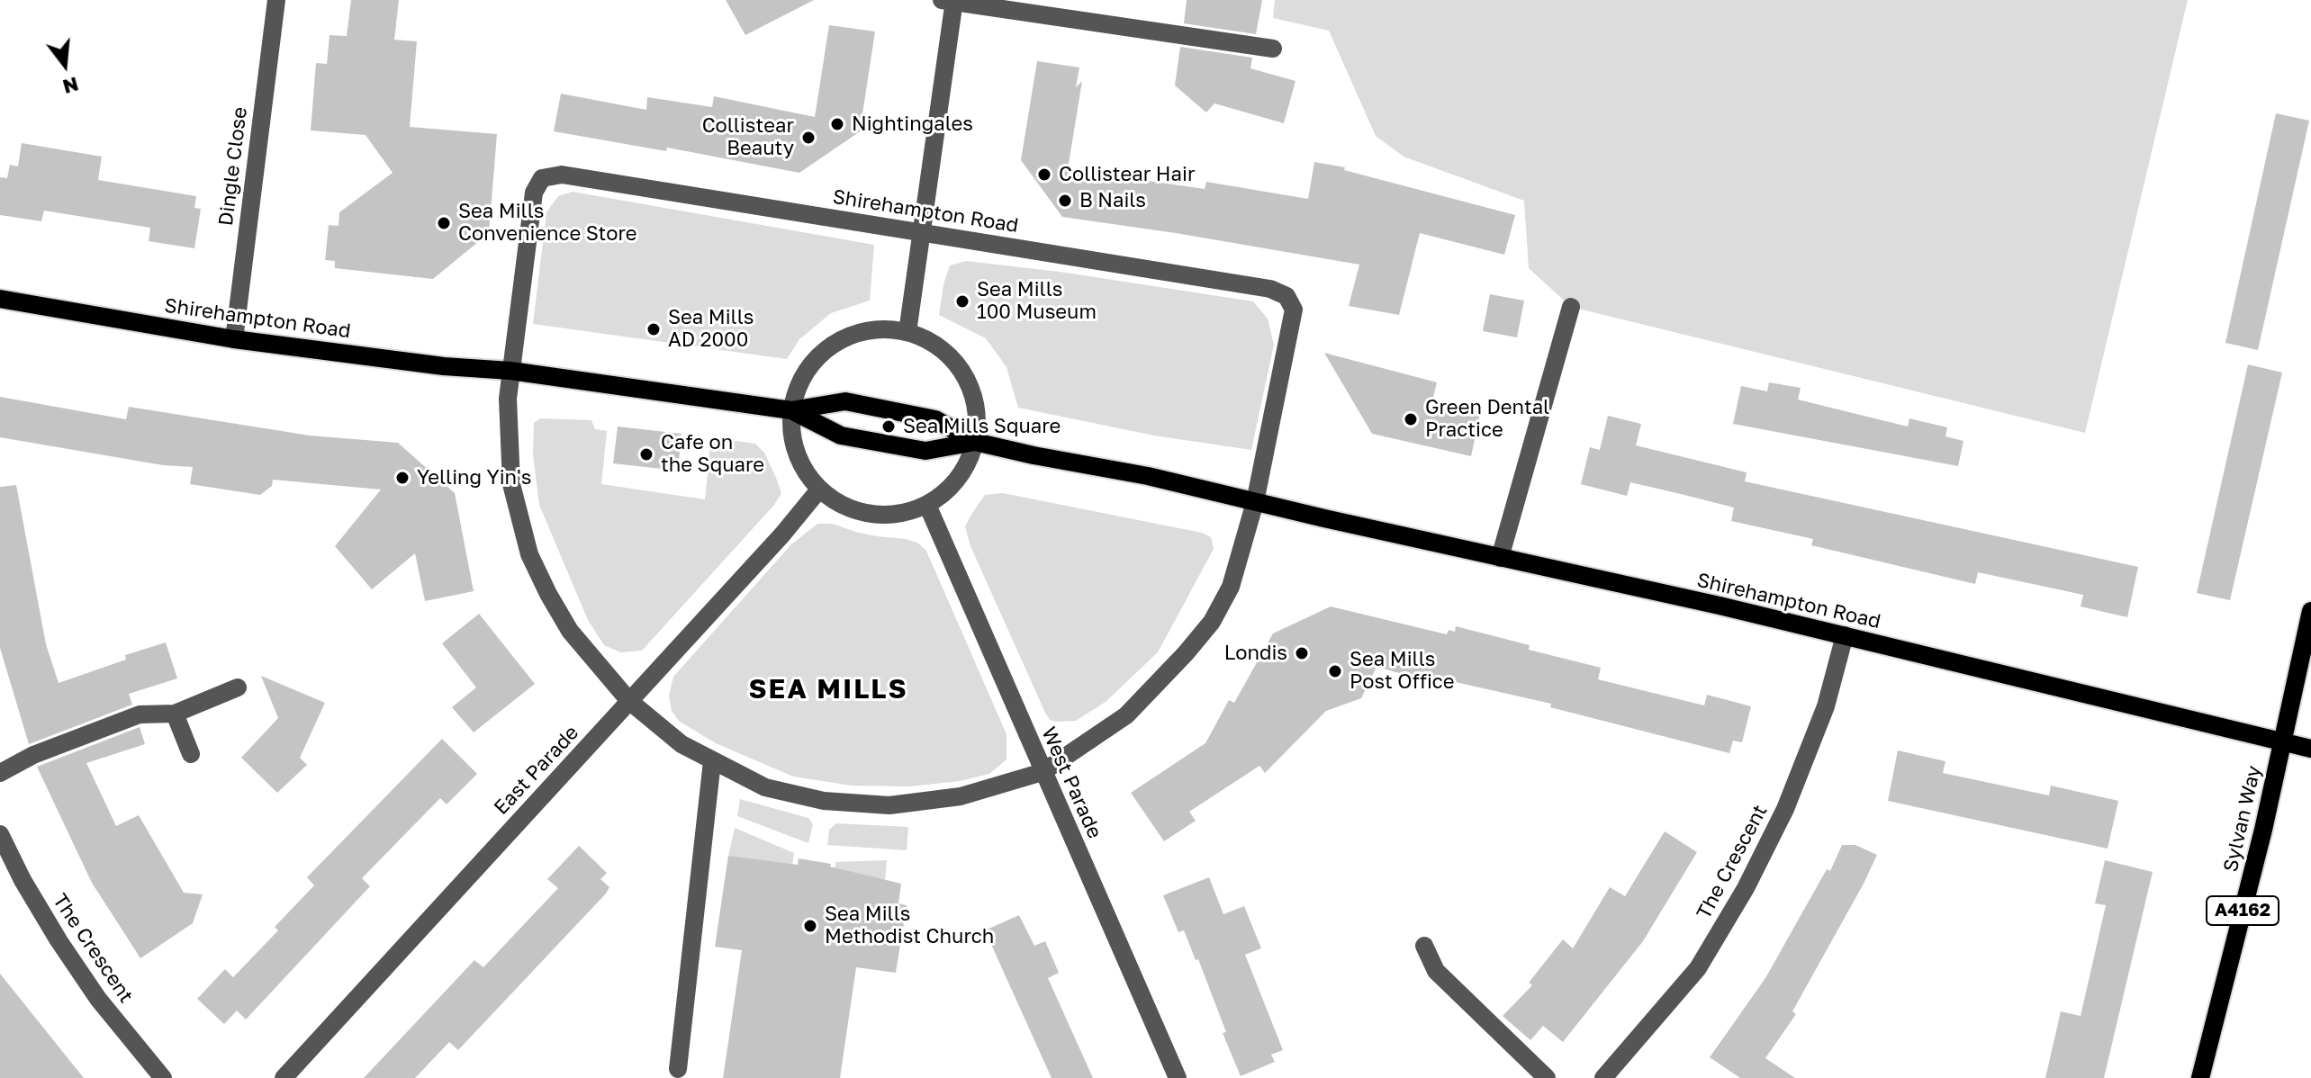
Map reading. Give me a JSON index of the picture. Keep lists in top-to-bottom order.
{
  "streets": {
    "main road": ["Shirehampton Road", "Sylvan Way", "A4162"],
    "street": [
      "Dingle Close",
      "East Parade",
      "West Parade",
      "The Crescent"
    ]
  },
  "crossings": [
    ["Dingle Close", "Shirehampton Road"],
    ["Shirehampton Road", "East Parade"],
    ["Shirehampton Road", "West Parade"],
    ["Shirehampton Road", "Sylvan Way"],
    ["Shirehampton Road", "The Crescent"]
  ],
  "districts": ["SEA MILLS"],
  "places": [
    "Nightingales",
    "Collistear Beauty",
    "Collistear Hair",
    "B Nails",
    "Sea Mills Convenience Store",
    "Sea Mills 100 Museum",
    "Sea Mills AD 2000",
    "Green Dental Practice",
    "Sea Mills Square",
    "Cafe on the Square",
    "Yelling Yin's",
    "Londis",
    "Sea Mills Post Office",
    "Sea Mills Methodist Church"
  ],
  "north": "bottom"
}
